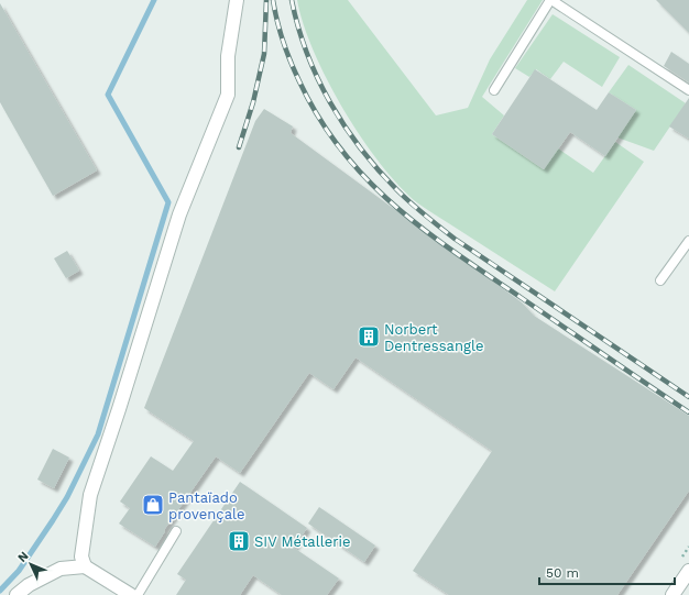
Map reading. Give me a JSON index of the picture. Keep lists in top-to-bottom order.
{
  "places": {
    "building": ["Norbert Dentressangle", "SIV Métallerie"],
    "shop": ["Pantaïado provençale"]
  },
  "scale_bar": "50 m",
  "north": "top left"
}
